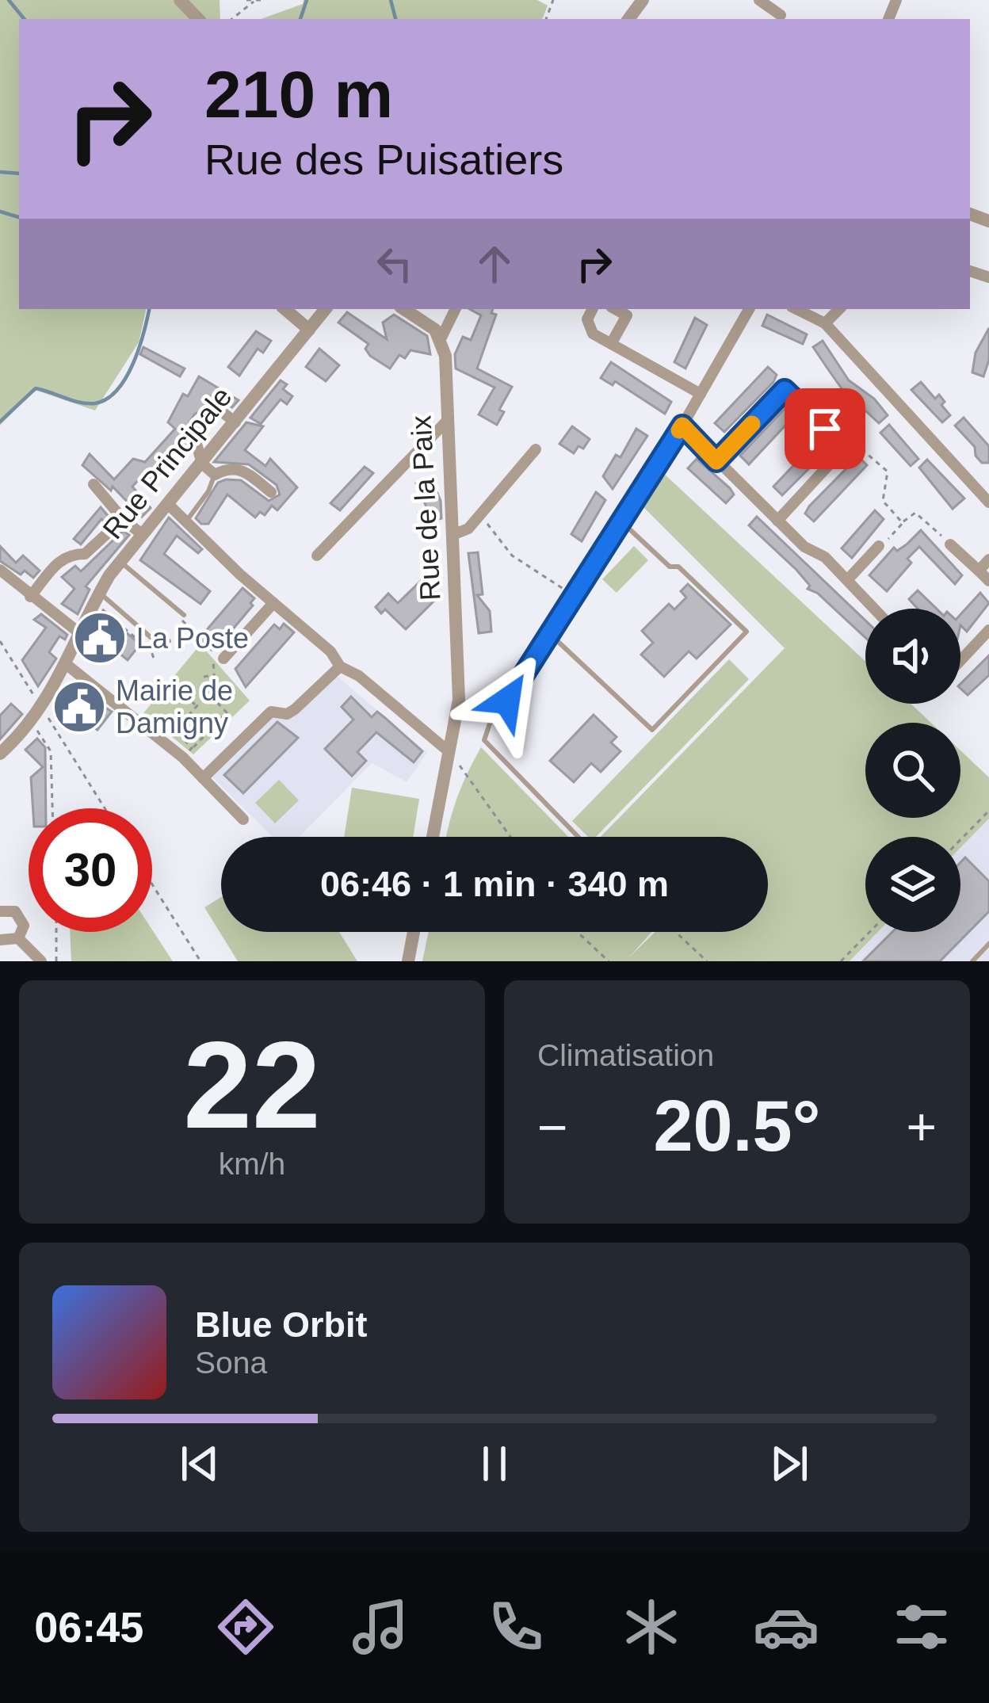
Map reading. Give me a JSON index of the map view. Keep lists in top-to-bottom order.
{
  "streets": {
    "street": ["Rue Principale", "Rue de la Paix"]
  },
  "places": {
    "public building": ["La Poste", "Mairie de Damigny"]
  },
  "page": {
    "turn": ["210 m", "Rue des Puisatiers"],
    "limit": "30",
    "trip": "06:46 · 1 min · 340 m",
    "tile": [
      ["22", "km/h"],
      "Climatisation"
    ],
    "heat": ["−", "20.5°", "+"],
    "song": ["Blue Orbit", "Sona"],
    "tabs": "06:45"
  }
}
